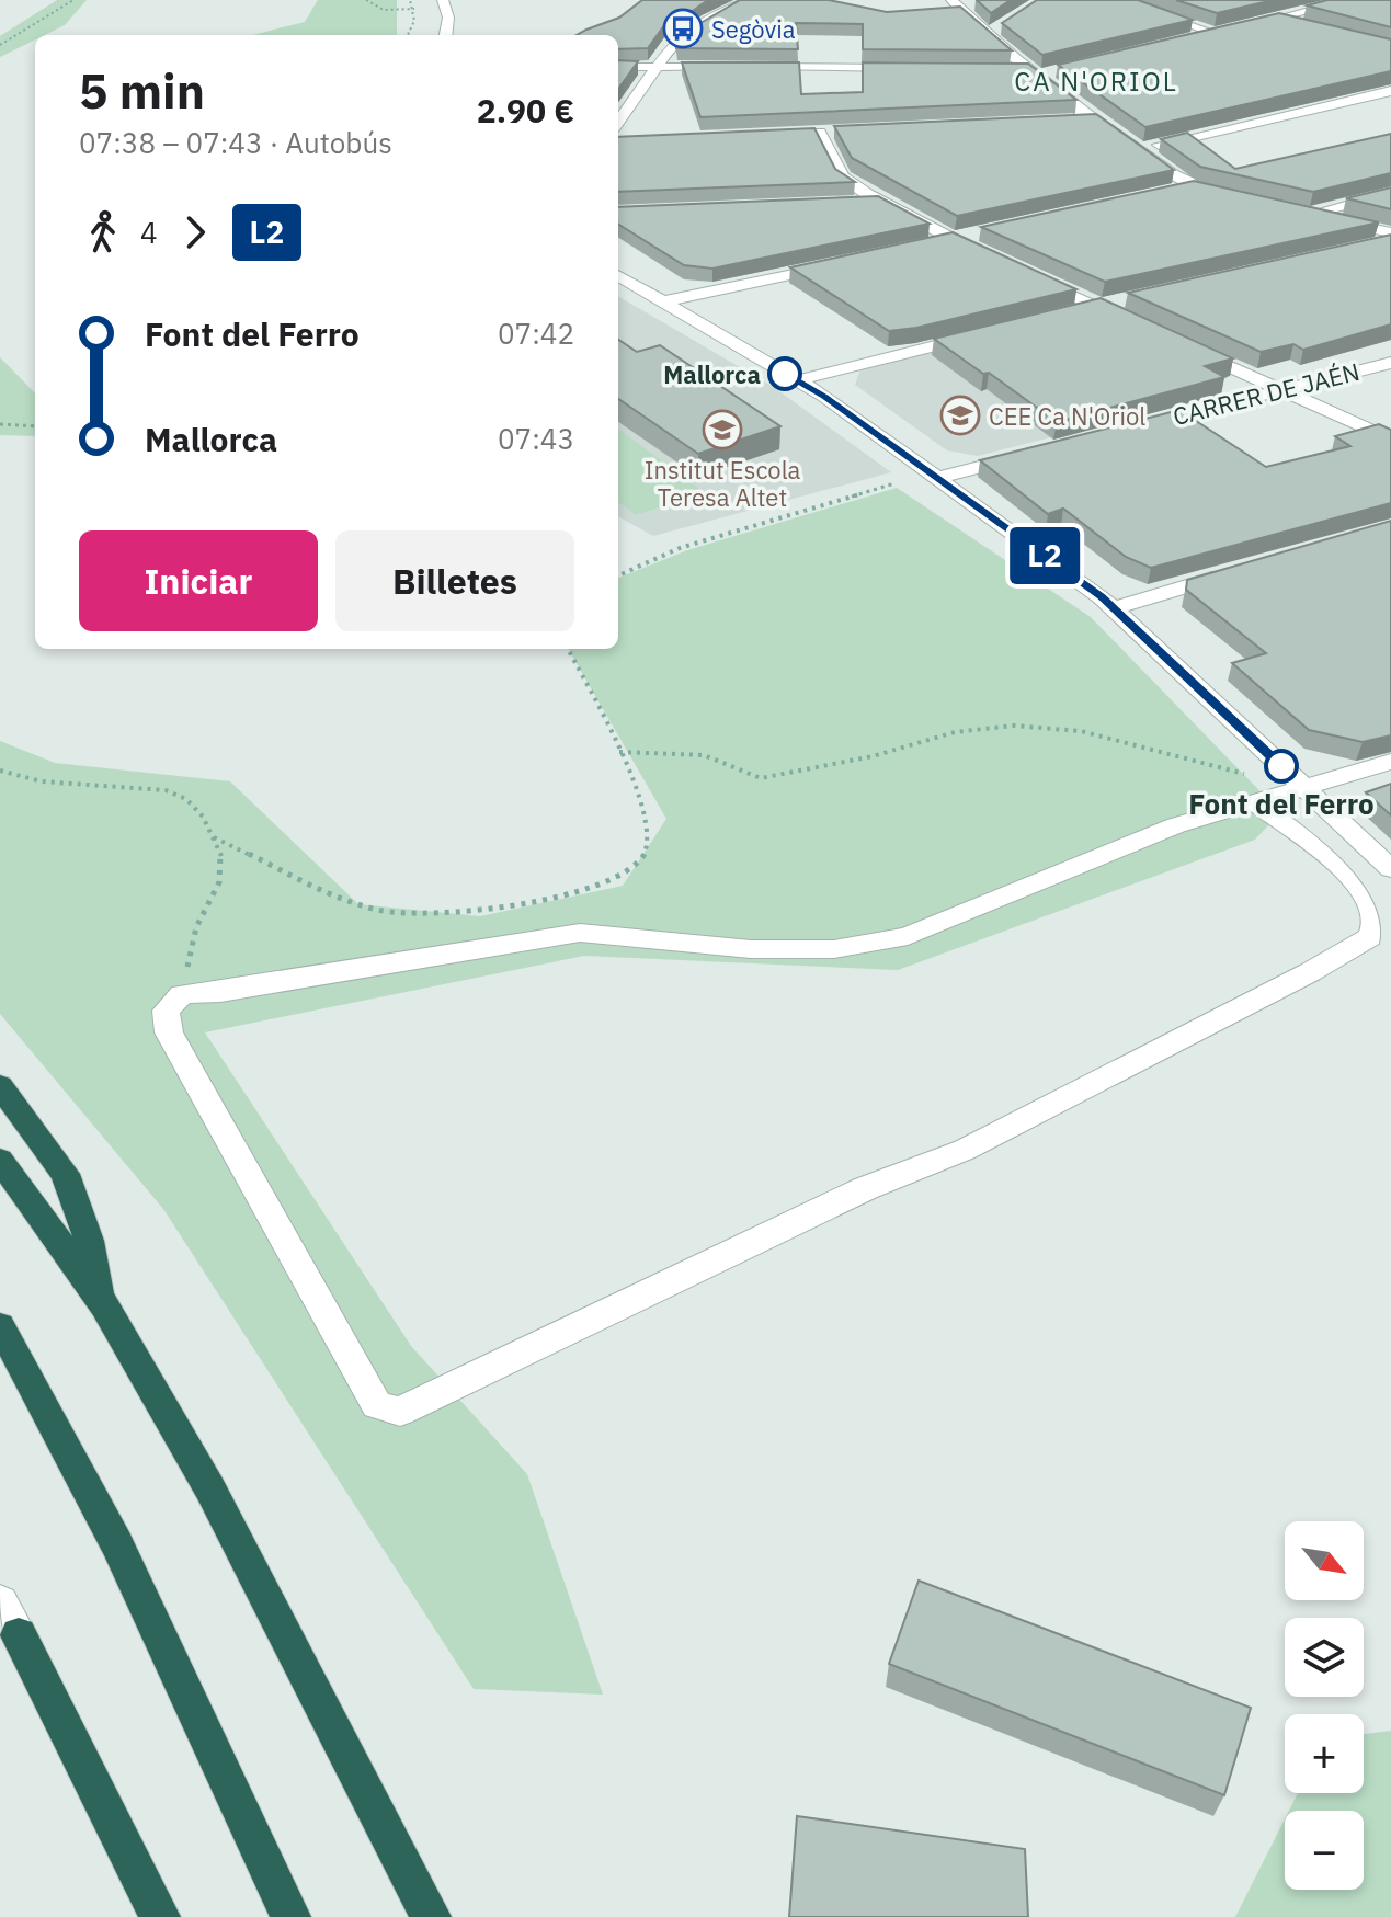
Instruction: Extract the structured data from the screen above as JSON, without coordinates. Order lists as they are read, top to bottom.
{
  "streets": {
    "street": ["CARRER DE JAÉN"]
  },
  "districts": ["CA N'ORIOL"],
  "places": {
    "bus stop": ["Segòvia"],
    "other": ["Mallorca", "Font del Ferro"],
    "school or university": ["CEE Ca N'Oriol", "Institut Escola Teresa Altet"]
  },
  "lines": ["bus line L2"],
  "north": "bottom right",
  "page": {
    "on_map": "L2",
    "heading": ["5 min", "07:38 – 07:43 · Autobús", "2.90 €"],
    "legs": ["4", "L2"],
    "list": [
      {
        "name": "Font del Ferro",
        "value": "07:42"
      },
      {
        "name": "Mallorca",
        "value": "07:43"
      }
    ],
    "buttons": ["Iniciar", "Billetes"],
    "map_buttons": ["+", "−"]
  }
}
